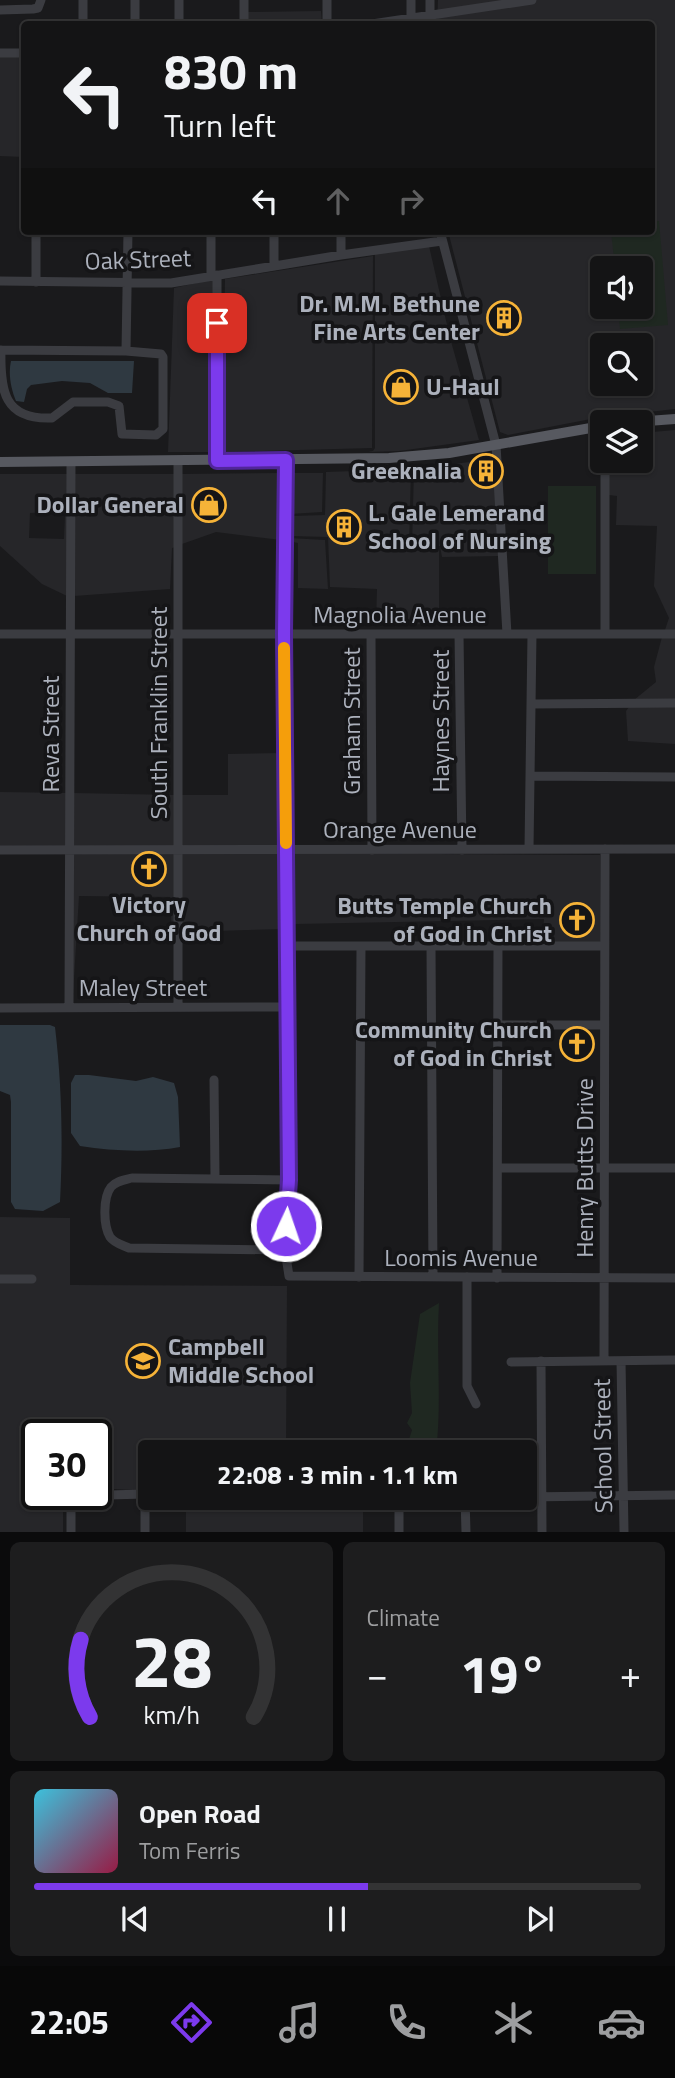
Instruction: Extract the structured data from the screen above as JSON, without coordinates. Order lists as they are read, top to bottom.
{
  "streets": {
    "street": [
      "Oak Street",
      "Magnolia Avenue",
      "South Franklin Street",
      "Graham Street",
      "Haynes Street",
      "Reva Street",
      "Orange Avenue",
      "Maley Street",
      "Henry Butts Drive",
      "Loomis Avenue",
      "School Street"
    ]
  },
  "crossings": [
    ["Magnolia Avenue", "South Franklin Street"],
    ["Magnolia Avenue", "Graham Street"],
    ["Magnolia Avenue", "Haynes Street"],
    ["Magnolia Avenue", "Reva Street"],
    ["South Franklin Street", "Orange Avenue"],
    ["South Franklin Street", "Maley Street"],
    ["Graham Street", "Orange Avenue"],
    ["Haynes Street", "Orange Avenue"],
    ["Reva Street", "Orange Avenue"],
    ["Reva Street", "Maley Street"],
    ["Orange Avenue", "Henry Butts Drive"],
    ["Henry Butts Drive", "Loomis Avenue"]
  ],
  "places": {
    "building": ["Dr. M.M. Bethune Fine Arts Center", "Greeknalia", "L. Gale Lemerand School of Nursing"],
    "shop": ["U-Haul", "Dollar General"],
    "church": ["Victory Church of God", "Butts Temple Church of God in Christ", "Community Church of God in Christ"],
    "school or university": ["Campbell Middle School"]
  },
  "page": {
    "turn": ["830 m", "Turn left"],
    "limit": "30",
    "trip": "22:08 · 3 min · 1.1 km",
    "tile": "Climate",
    "heat": ["−", "19°", "+"],
    "song": ["Open Road", "Tom Ferris"],
    "tabs": "22:05",
    "gauge": ["28", "km/h"]
  }
}
